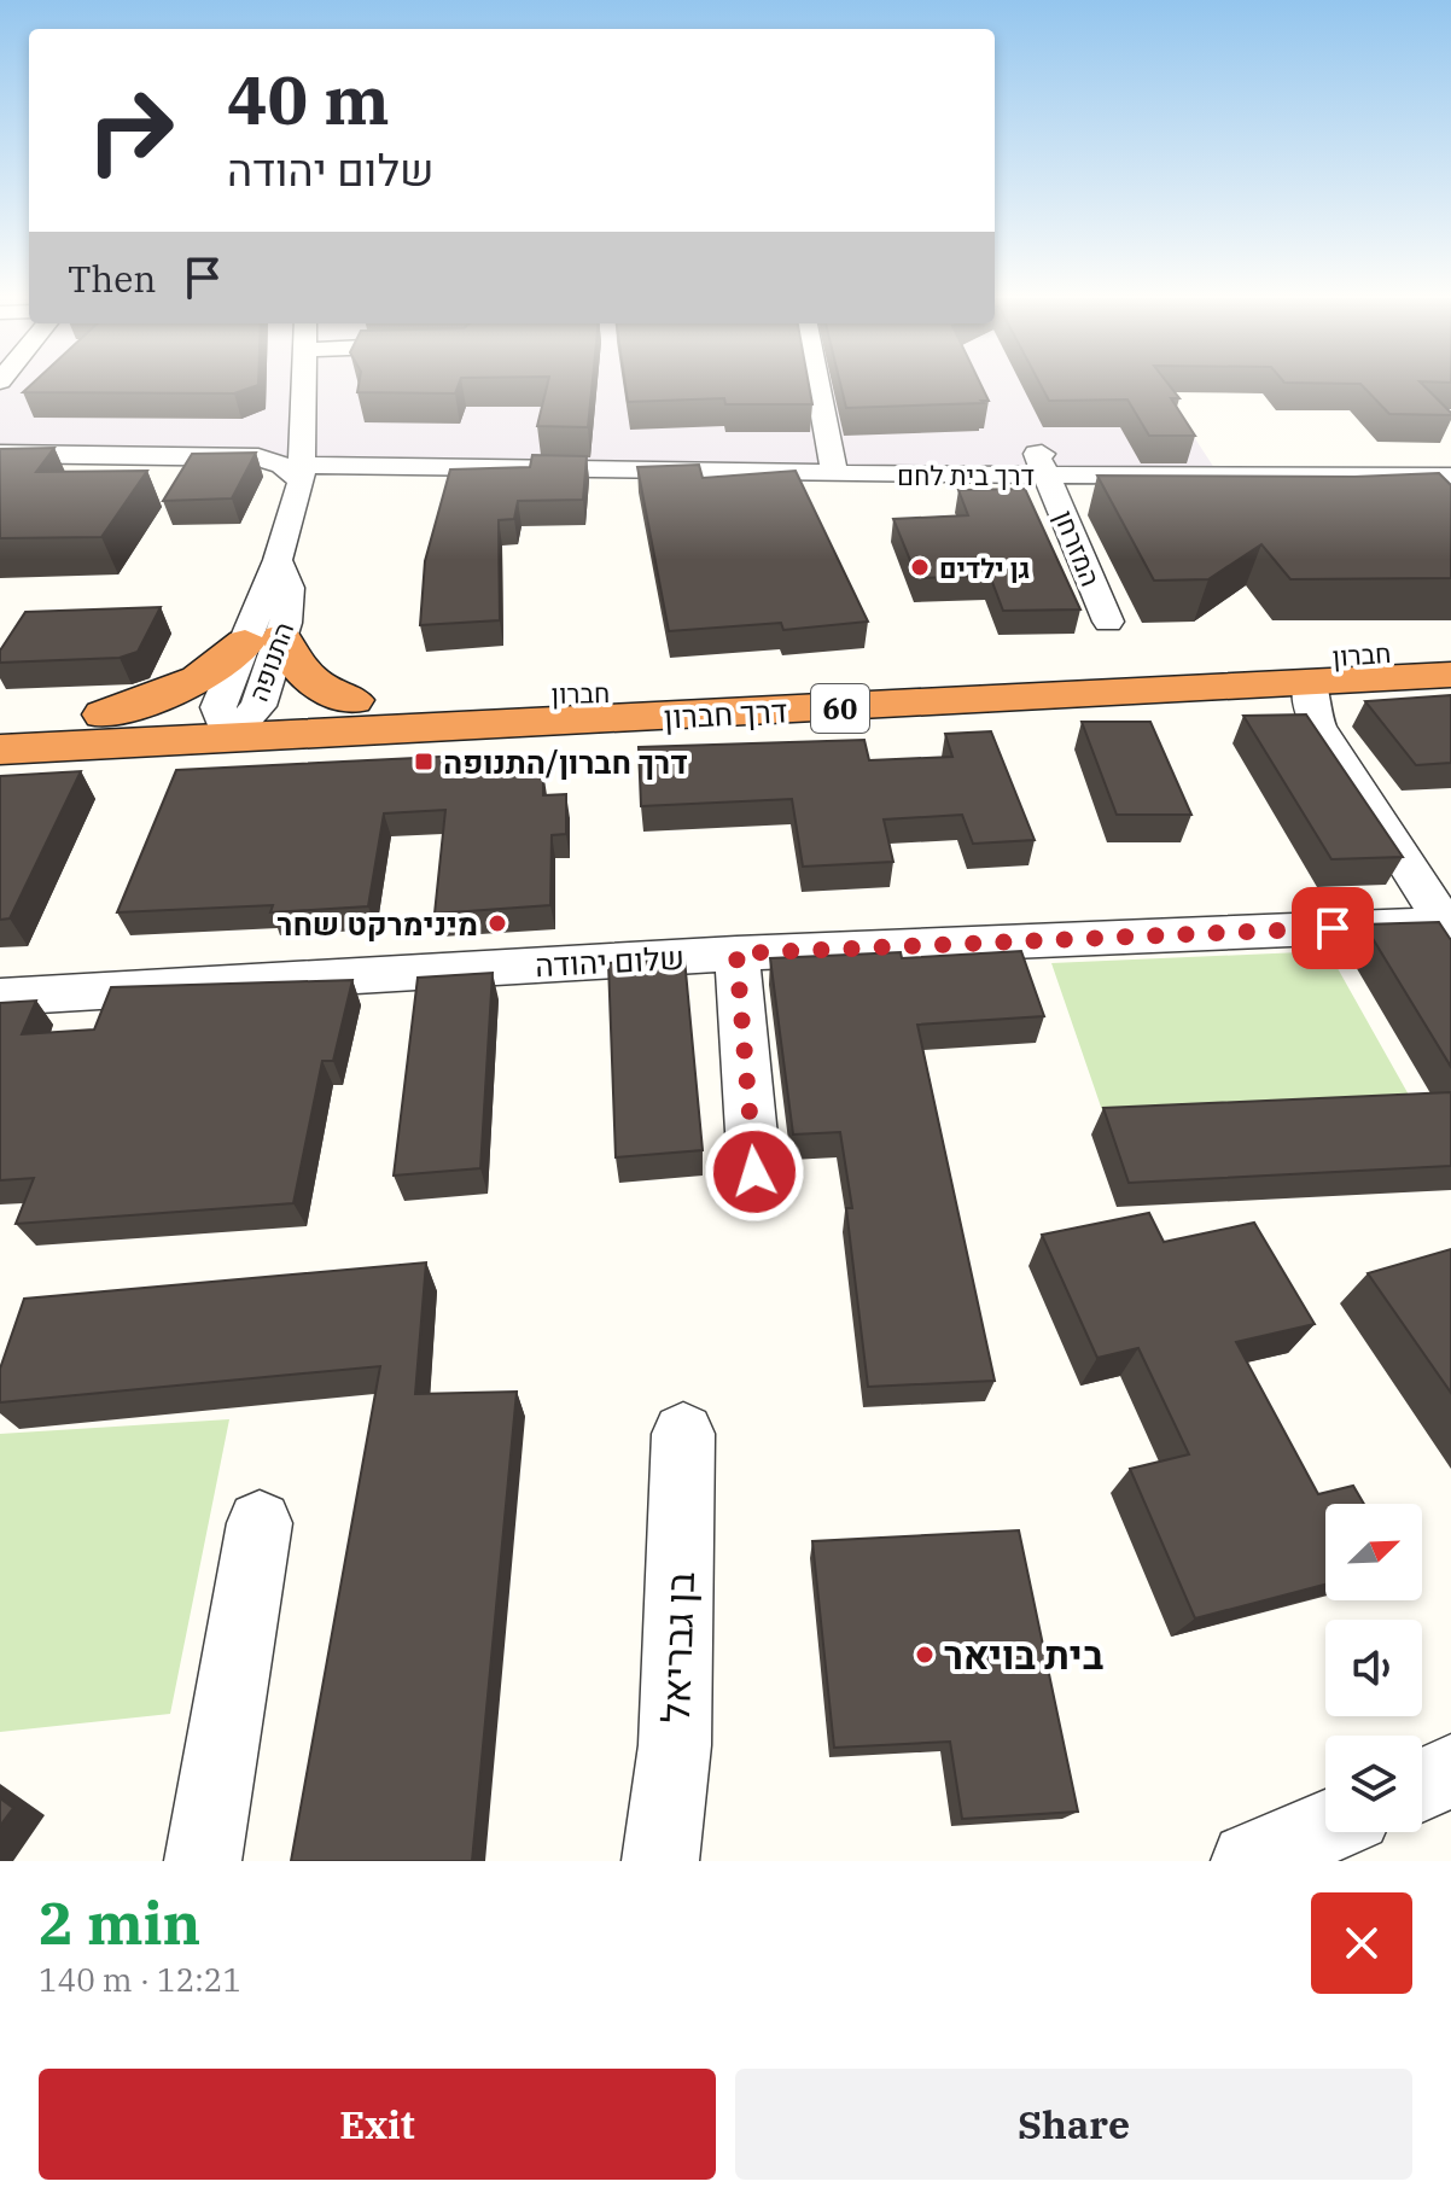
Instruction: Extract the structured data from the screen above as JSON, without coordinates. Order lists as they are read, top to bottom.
{
  "streets": {
    "highway": ["חברון", "60", "דרך חברון"],
    "street": [
      "דרך בית לחם",
      "המזרחן",
      "התנופה",
      "שלום יהודה",
      "בן גבריאל"
    ]
  },
  "crossings": [
    ["דרך בית לחם", "המזרחן"],
    ["דרך בית לחם", "התנופה"],
    ["חברון", "התנופה"],
    ["חברון", "דרך חברון"],
    ["התנופה", "דרך חברון"]
  ],
  "places": {
    "other": ["גן ילדים", "מינימרקט שחר", "בית בויאר"],
    "transit": ["דרך חברון/התנופה"]
  },
  "north": "top right",
  "page": {
    "turn": ["40 m", "שלום יהודה"],
    "then": "Then",
    "heading": ["2 min", "140 m · 12:21"],
    "buttons": ["Exit", "Share"]
  }
}
